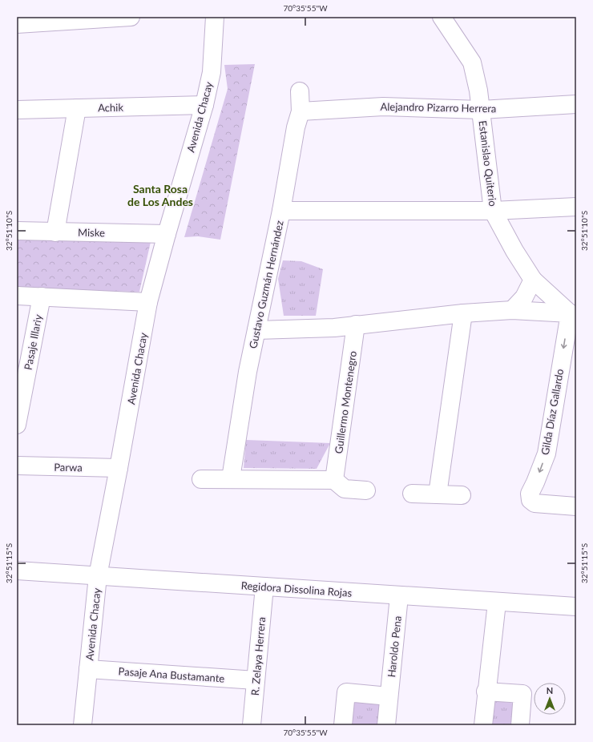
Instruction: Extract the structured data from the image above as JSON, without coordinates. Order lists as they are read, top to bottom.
{
  "streets": {
    "street": [
      "Achik",
      "Alejandro Pizarro Herrera",
      "Avenida Chacay",
      "Estanislao Quiterio",
      "Miske",
      "Gustavo Guzmán Hernández",
      "Pasaje Illariy",
      "Guillermo Montenegro",
      "Gilda Díaz Gallardo",
      "Parwa",
      "Regidora Dissolina Rojas",
      "Haroldo Pena",
      "R. Zelaya Herrera",
      "Pasaje Ana Bustamante"
    ]
  },
  "crossings": [
    ["Achik", "Avenida Chacay"],
    ["Alejandro Pizarro Herrera", "Estanislao Quiterio"],
    ["Alejandro Pizarro Herrera", "Gustavo Guzmán Hernández"],
    ["Avenida Chacay", "Miske"],
    ["Avenida Chacay", "Parwa"],
    ["Avenida Chacay", "Regidora Dissolina Rojas"],
    ["Avenida Chacay", "Pasaje Ana Bustamante"],
    ["Estanislao Quiterio", "Gilda Díaz Gallardo"],
    ["Regidora Dissolina Rojas", "Haroldo Pena"],
    ["Regidora Dissolina Rojas", "R. Zelaya Herrera"],
    ["R. Zelaya Herrera", "Pasaje Ana Bustamante"]
  ],
  "districts": ["Santa Rosa de Los Andes"],
  "north": "top",
  "coordinates": ["70°35'55\"W", "32°51'10\"S", "32°51'15\"S"]
}
